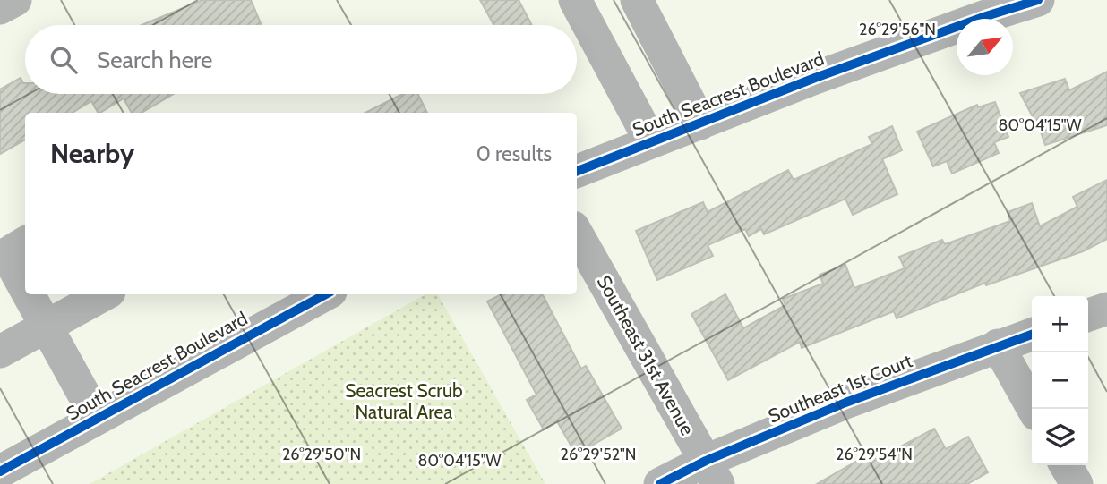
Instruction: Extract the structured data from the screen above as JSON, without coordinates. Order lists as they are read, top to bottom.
{
  "streets": {
    "street": ["South Seacrest Boulevard", "Southeast 31st Avenue", "Southeast 1st Court"]
  },
  "crossings": [
    ["Southeast 31st Avenue", "Southeast 1st Court"]
  ],
  "parks": ["Seacrest Scrub Natural Area"],
  "north": "top right",
  "page": {
    "search": "Search here",
    "heading": ["Nearby", "0 results"],
    "map_buttons": ["+", "−"]
  },
  "coordinates": [
    "26°29'56\"N",
    "80°04'15\"W",
    "26°29'50\"N",
    "26°29'52\"N",
    "26°29'54\"N"
  ]
}
